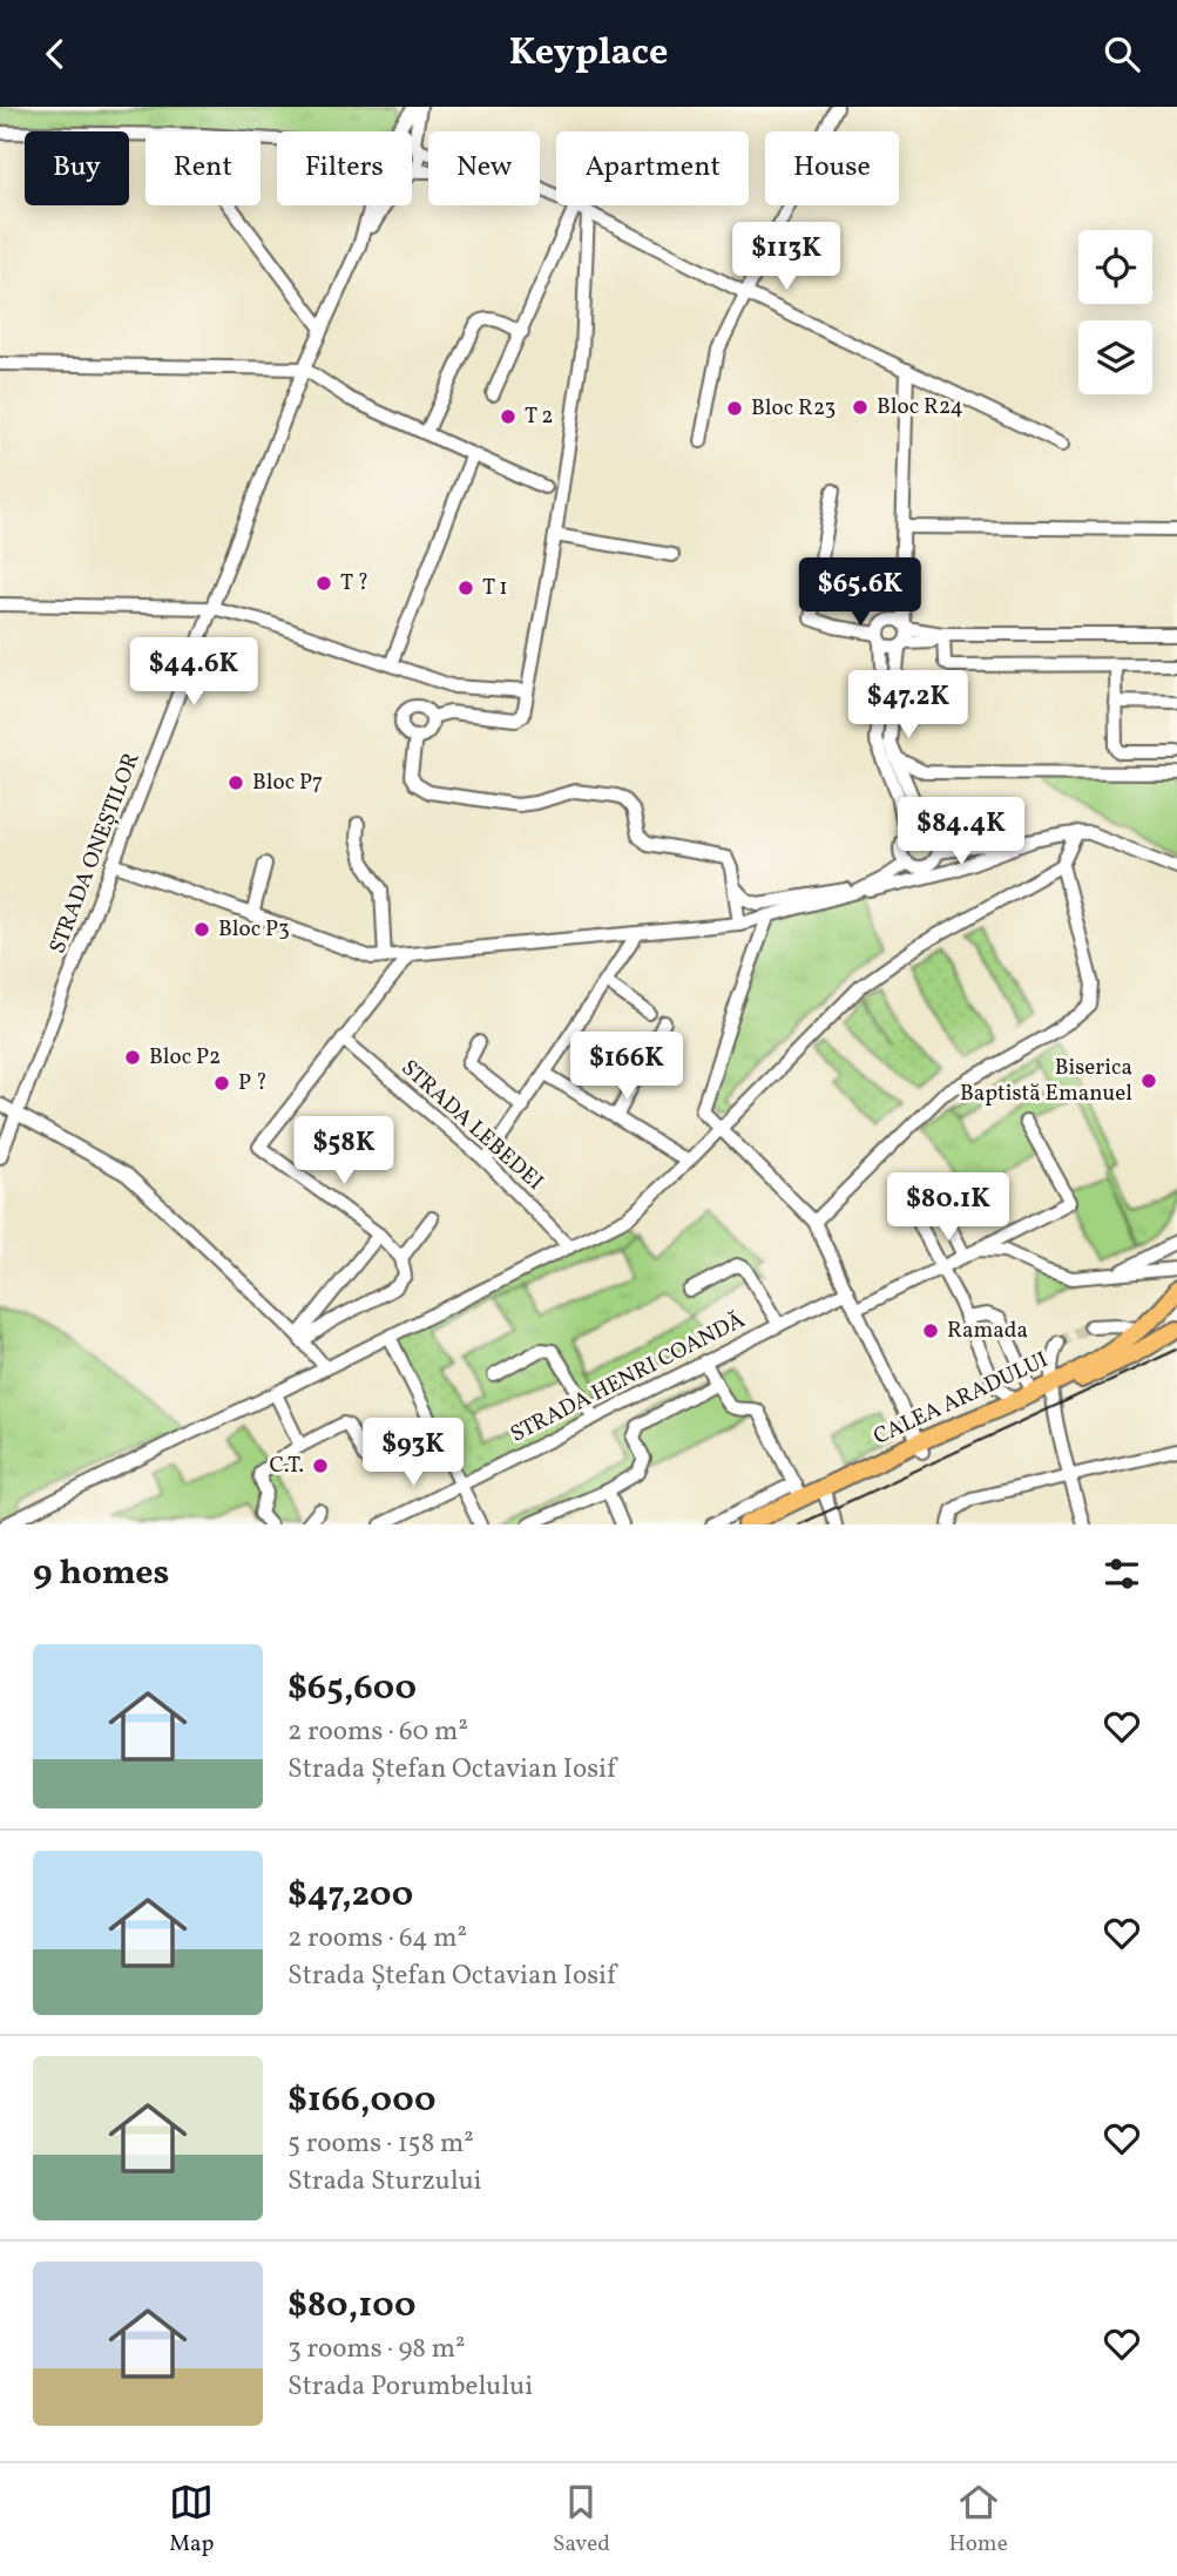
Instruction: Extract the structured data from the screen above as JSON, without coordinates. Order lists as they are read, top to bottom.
{
  "streets": {
    "main road": ["CALEA ARADULUI"],
    "street": ["STRADA ONEȘTILOR", "STRADA LEBEDEI", "STRADA HENRI COANDĂ"]
  },
  "places": [
    "Bloc R24",
    "Bloc R23",
    "T 2",
    "T ?",
    "T 1",
    "Bloc P7",
    "Bloc P3",
    "Bloc P2",
    "Biserica Baptistă Emanuel",
    "P ?",
    "Ramada",
    "C.T."
  ],
  "page": {
    "header": "Keyplace",
    "chip": [
      "Buy",
      "Rent",
      "Filters",
      "New",
      "Apartment",
      "House"
    ],
    "price": [
      "$113K",
      "$65.6K",
      "$44.6K",
      "$47.2K",
      "$84.4K",
      "$166K",
      "$58K",
      "$80.1K",
      "$93K"
    ],
    "heading": "9 homes",
    "list": [
      {
        "name": "$65,600",
        "note": "2 rooms · 60 m² · Strada Ștefan Octavian Iosif"
      },
      {
        "name": "$47,200",
        "note": "2 rooms · 64 m² · Strada Ștefan Octavian Iosif"
      },
      {
        "name": "$166,000",
        "note": "5 rooms · 158 m² · Strada Sturzului"
      },
      {
        "name": "$80,100",
        "note": "3 rooms · 98 m² · Strada Porumbelului"
      }
    ],
    "tabs": ["Map", "Saved", "Home"]
  }
}
